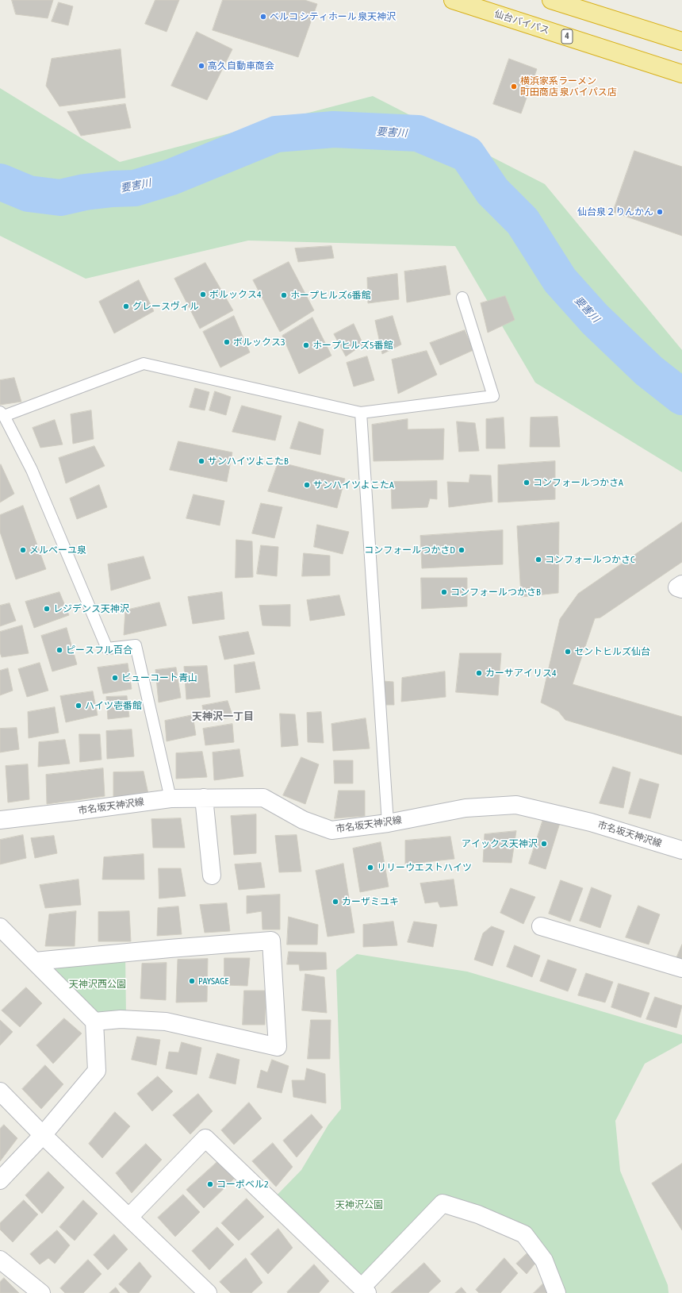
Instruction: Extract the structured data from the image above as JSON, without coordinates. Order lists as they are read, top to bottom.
{
  "streets": {
    "highway": ["仙台バイパス", "4"],
    "street": ["市名坂天神沢線"]
  },
  "districts": ["天神沢一丁目"],
  "water": ["要害川"],
  "parks": ["天神沢西公園", "天神沢公園"],
  "places": [
    "ベルコ シティホール 泉天神沢",
    "高久自動車商会",
    "横浜家系ラーメン 町田商店 泉バイパス店",
    "仙台泉２りんかん",
    "ボルックス4",
    "ホープヒルズ6番館",
    "グレースヴィル",
    "ボルックス3",
    "ホープヒルズ5番館",
    "サンハイツよこたB",
    "コンフォールつかさA",
    "サンハイツよこたA",
    "メルベーユ泉",
    "コンフォールつかさD",
    "コンフォールつかさC",
    "コンフォールつかさB",
    "レジデンス天神沢",
    "ピースフル百合",
    "セントヒルズ仙台",
    "カーサアイリス4",
    "ビューコート青山",
    "ハイツ壱番館",
    "アイックス天神沢",
    "リリーウエストハイツ",
    "カーザミユキ",
    "PAYSAGE",
    "コーポベル2"
  ]
}
